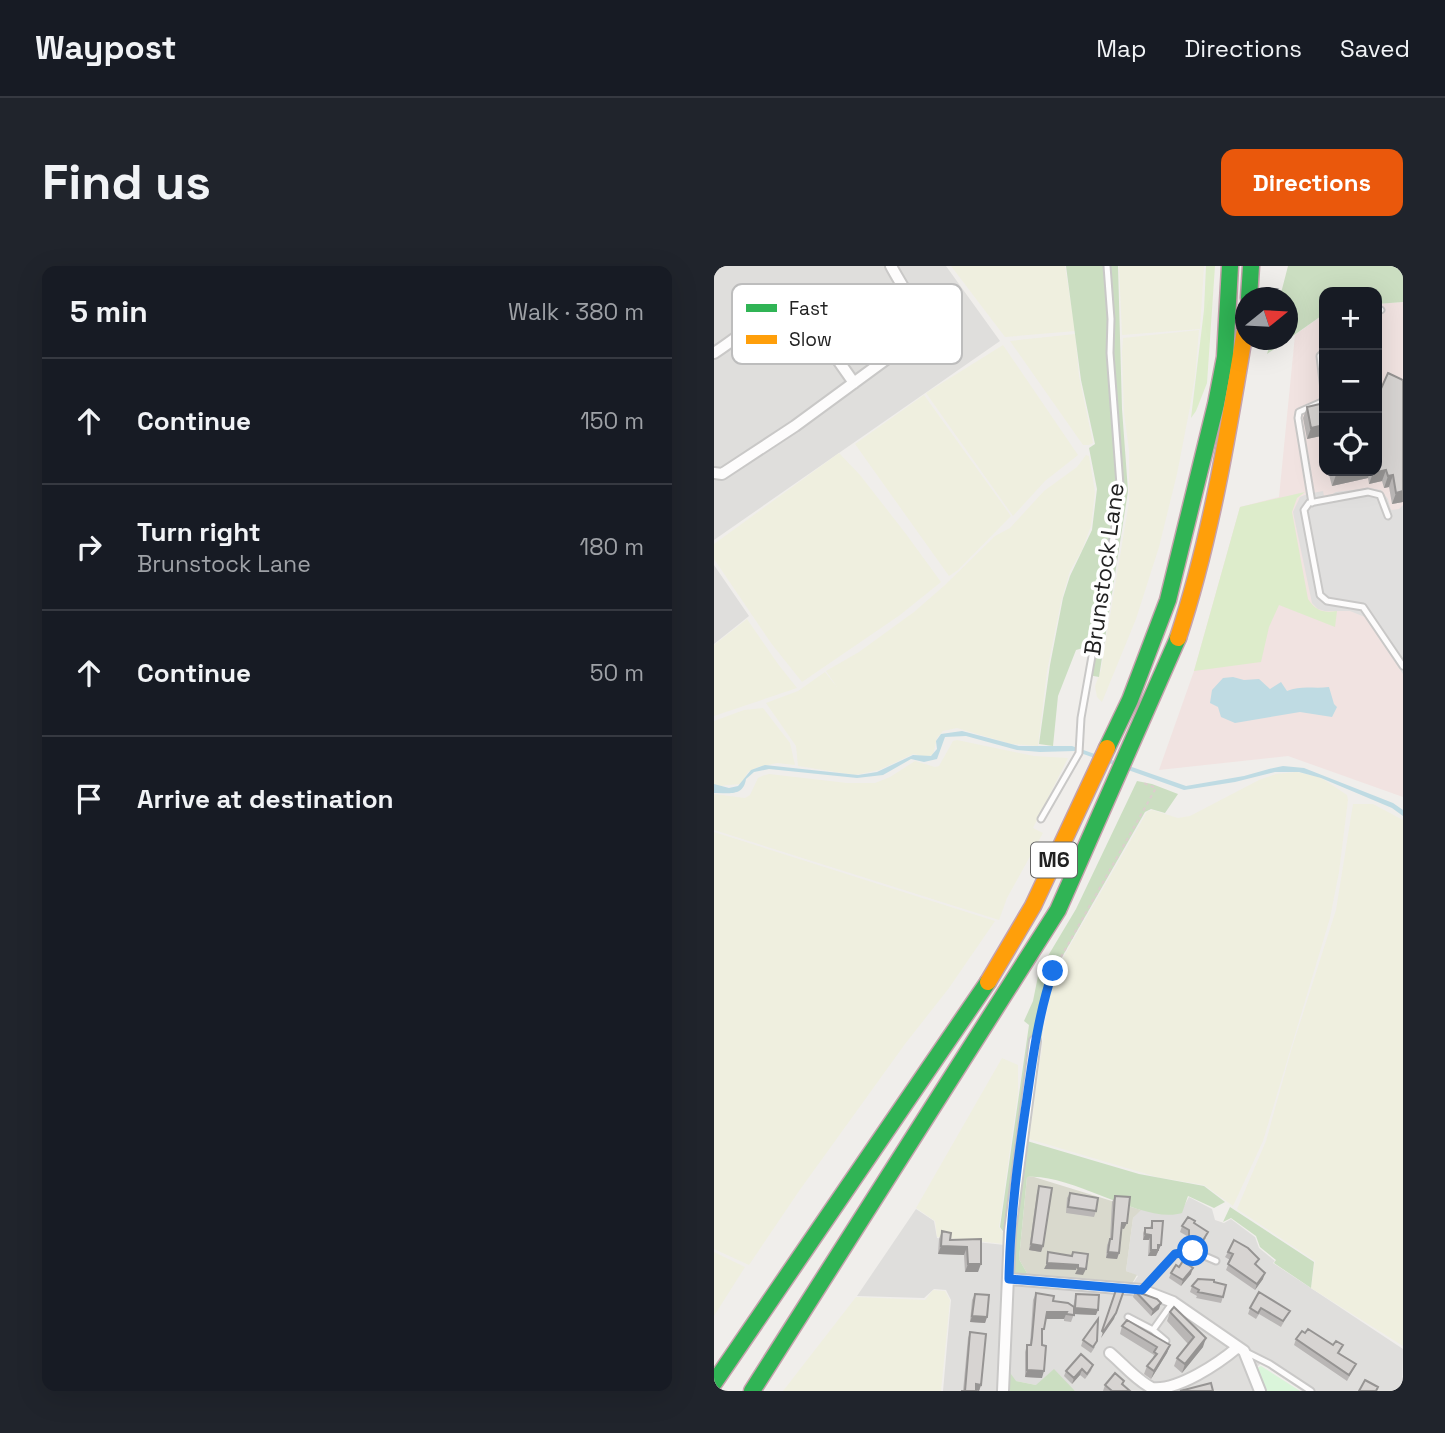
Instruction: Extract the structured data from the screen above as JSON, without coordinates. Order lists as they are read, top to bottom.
{
  "streets": {
    "highway": ["M6"],
    "lane": ["Brunstock Lane"]
  },
  "legend": ["Fast", "Slow"],
  "north": "right",
  "page": {
    "header": "Waypost",
    "nav": ["Map", "Directions", "Saved"],
    "buttons": "Directions",
    "title": "Find us",
    "heading": ["5 min", "Walk · 380 m"],
    "map_buttons": ["+", "−"],
    "list": [
      ["Continue", "150 m"],
      ["Turn right", "Brunstock Lane", "180 m"],
      ["Continue", "50 m"],
      "Arrive at destination"
    ]
  }
}
